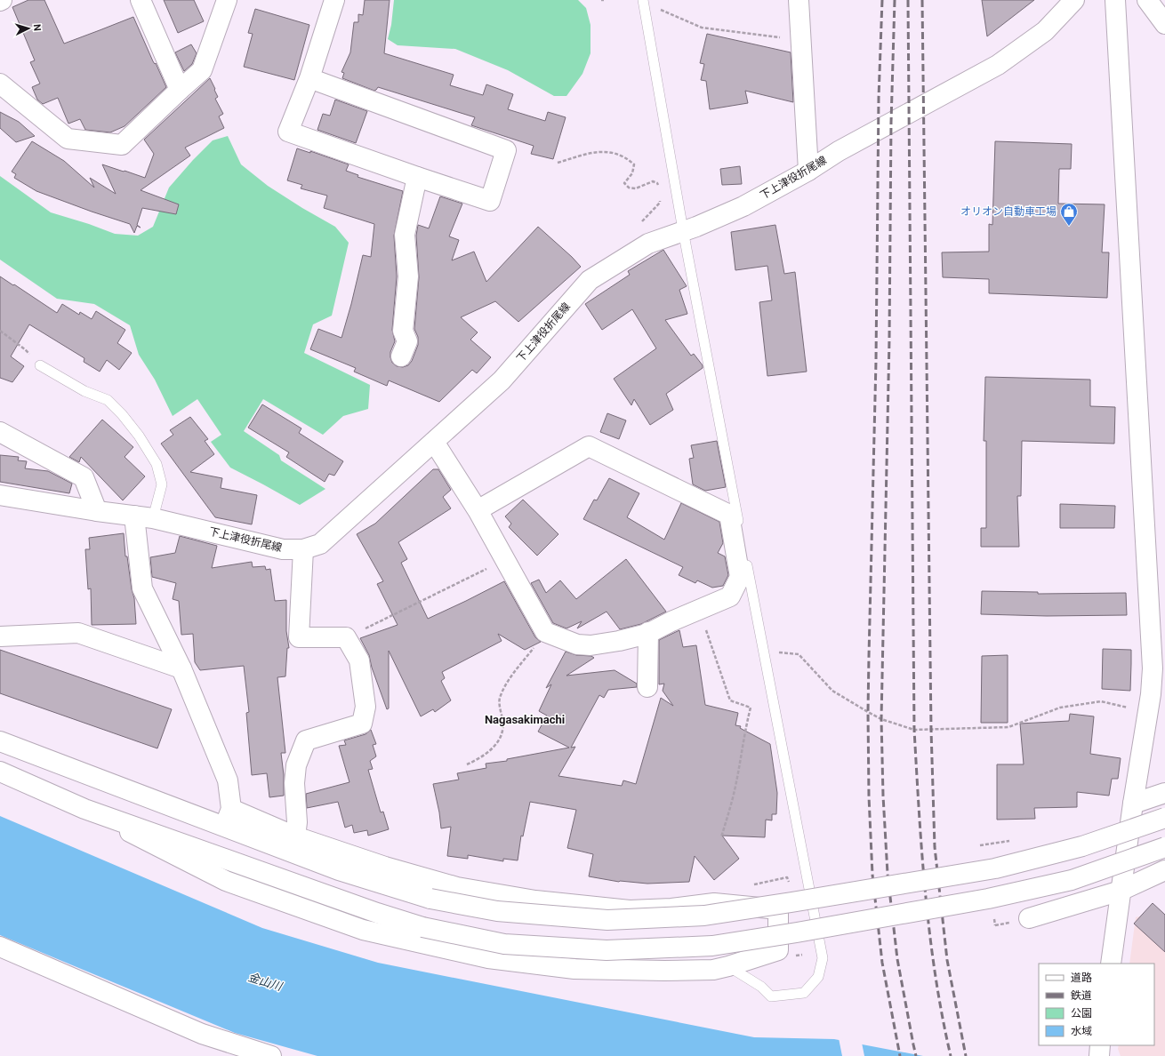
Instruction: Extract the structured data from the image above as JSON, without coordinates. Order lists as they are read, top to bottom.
{
  "streets": {
    "street": ["下上津役折尾線"]
  },
  "districts": ["Nagasakimachi"],
  "water": ["金山川"],
  "places": {
    "shop": ["オリオン自動車工場"]
  },
  "legend": [
    "道路",
    "鉄道",
    "公園",
    "水域"
  ],
  "north": "right"
}
